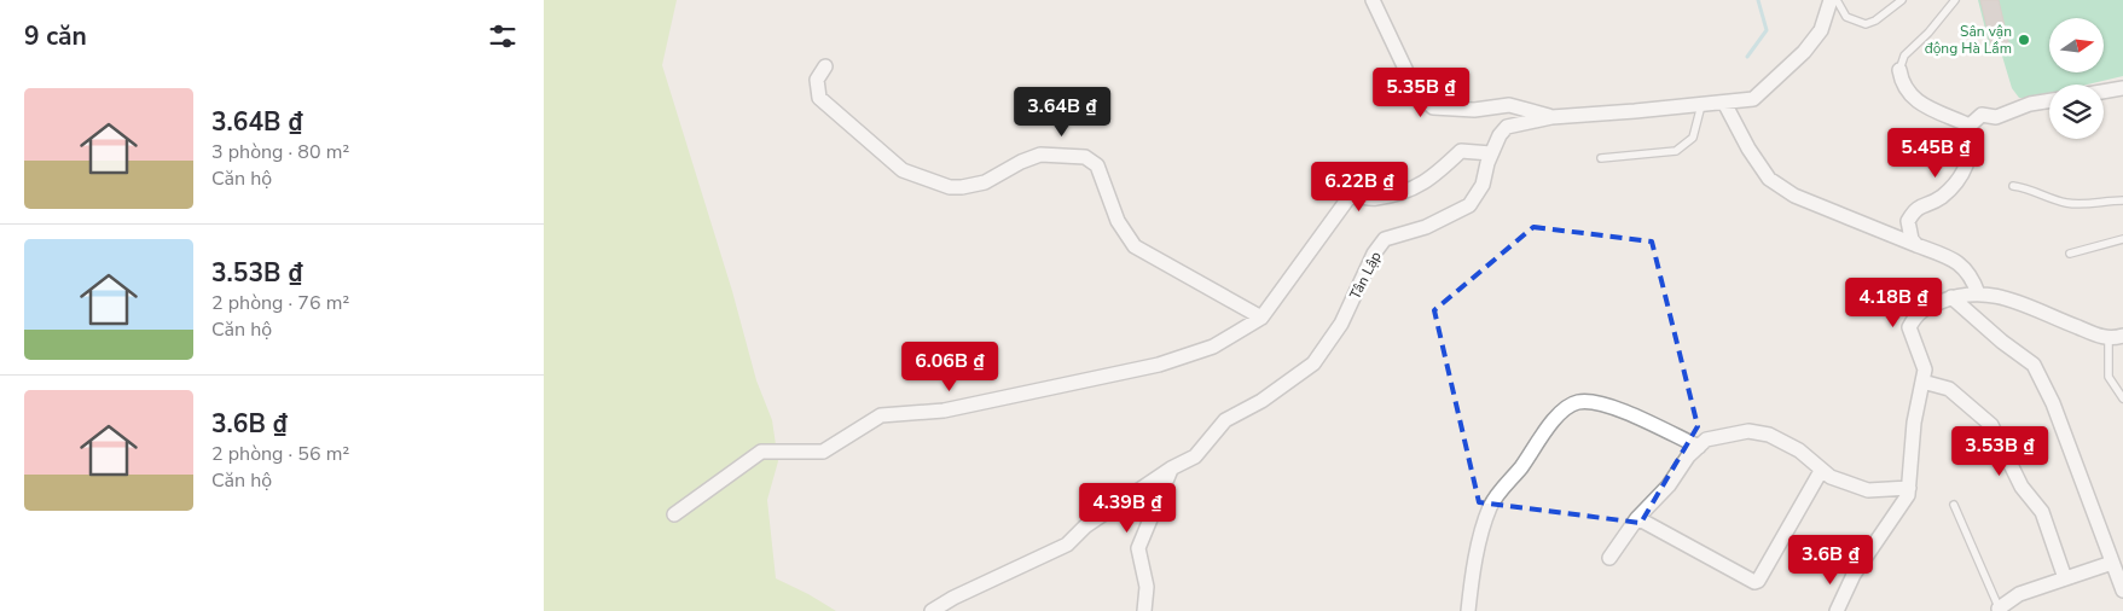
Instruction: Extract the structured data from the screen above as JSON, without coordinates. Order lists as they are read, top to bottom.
{
  "streets": {
    "street": ["Tân Lập"]
  },
  "places": ["Sân vận động Hà Lầm"],
  "north": "right",
  "page": {
    "heading": "9 căn",
    "price": [
      "5.35B ₫",
      "3.64B ₫",
      "5.45B ₫",
      "6.22B ₫",
      "4.18B ₫",
      "6.06B ₫",
      "3.53B ₫",
      "4.39B ₫",
      "3.6B ₫"
    ],
    "list": [
      {
        "name": "3.64B ₫",
        "note": "3 phòng · 80 m² · Căn hộ"
      },
      {
        "name": "3.53B ₫",
        "note": "2 phòng · 76 m² · Căn hộ"
      },
      {
        "name": "3.6B ₫",
        "note": "2 phòng · 56 m² · Căn hộ"
      }
    ]
  }
}
